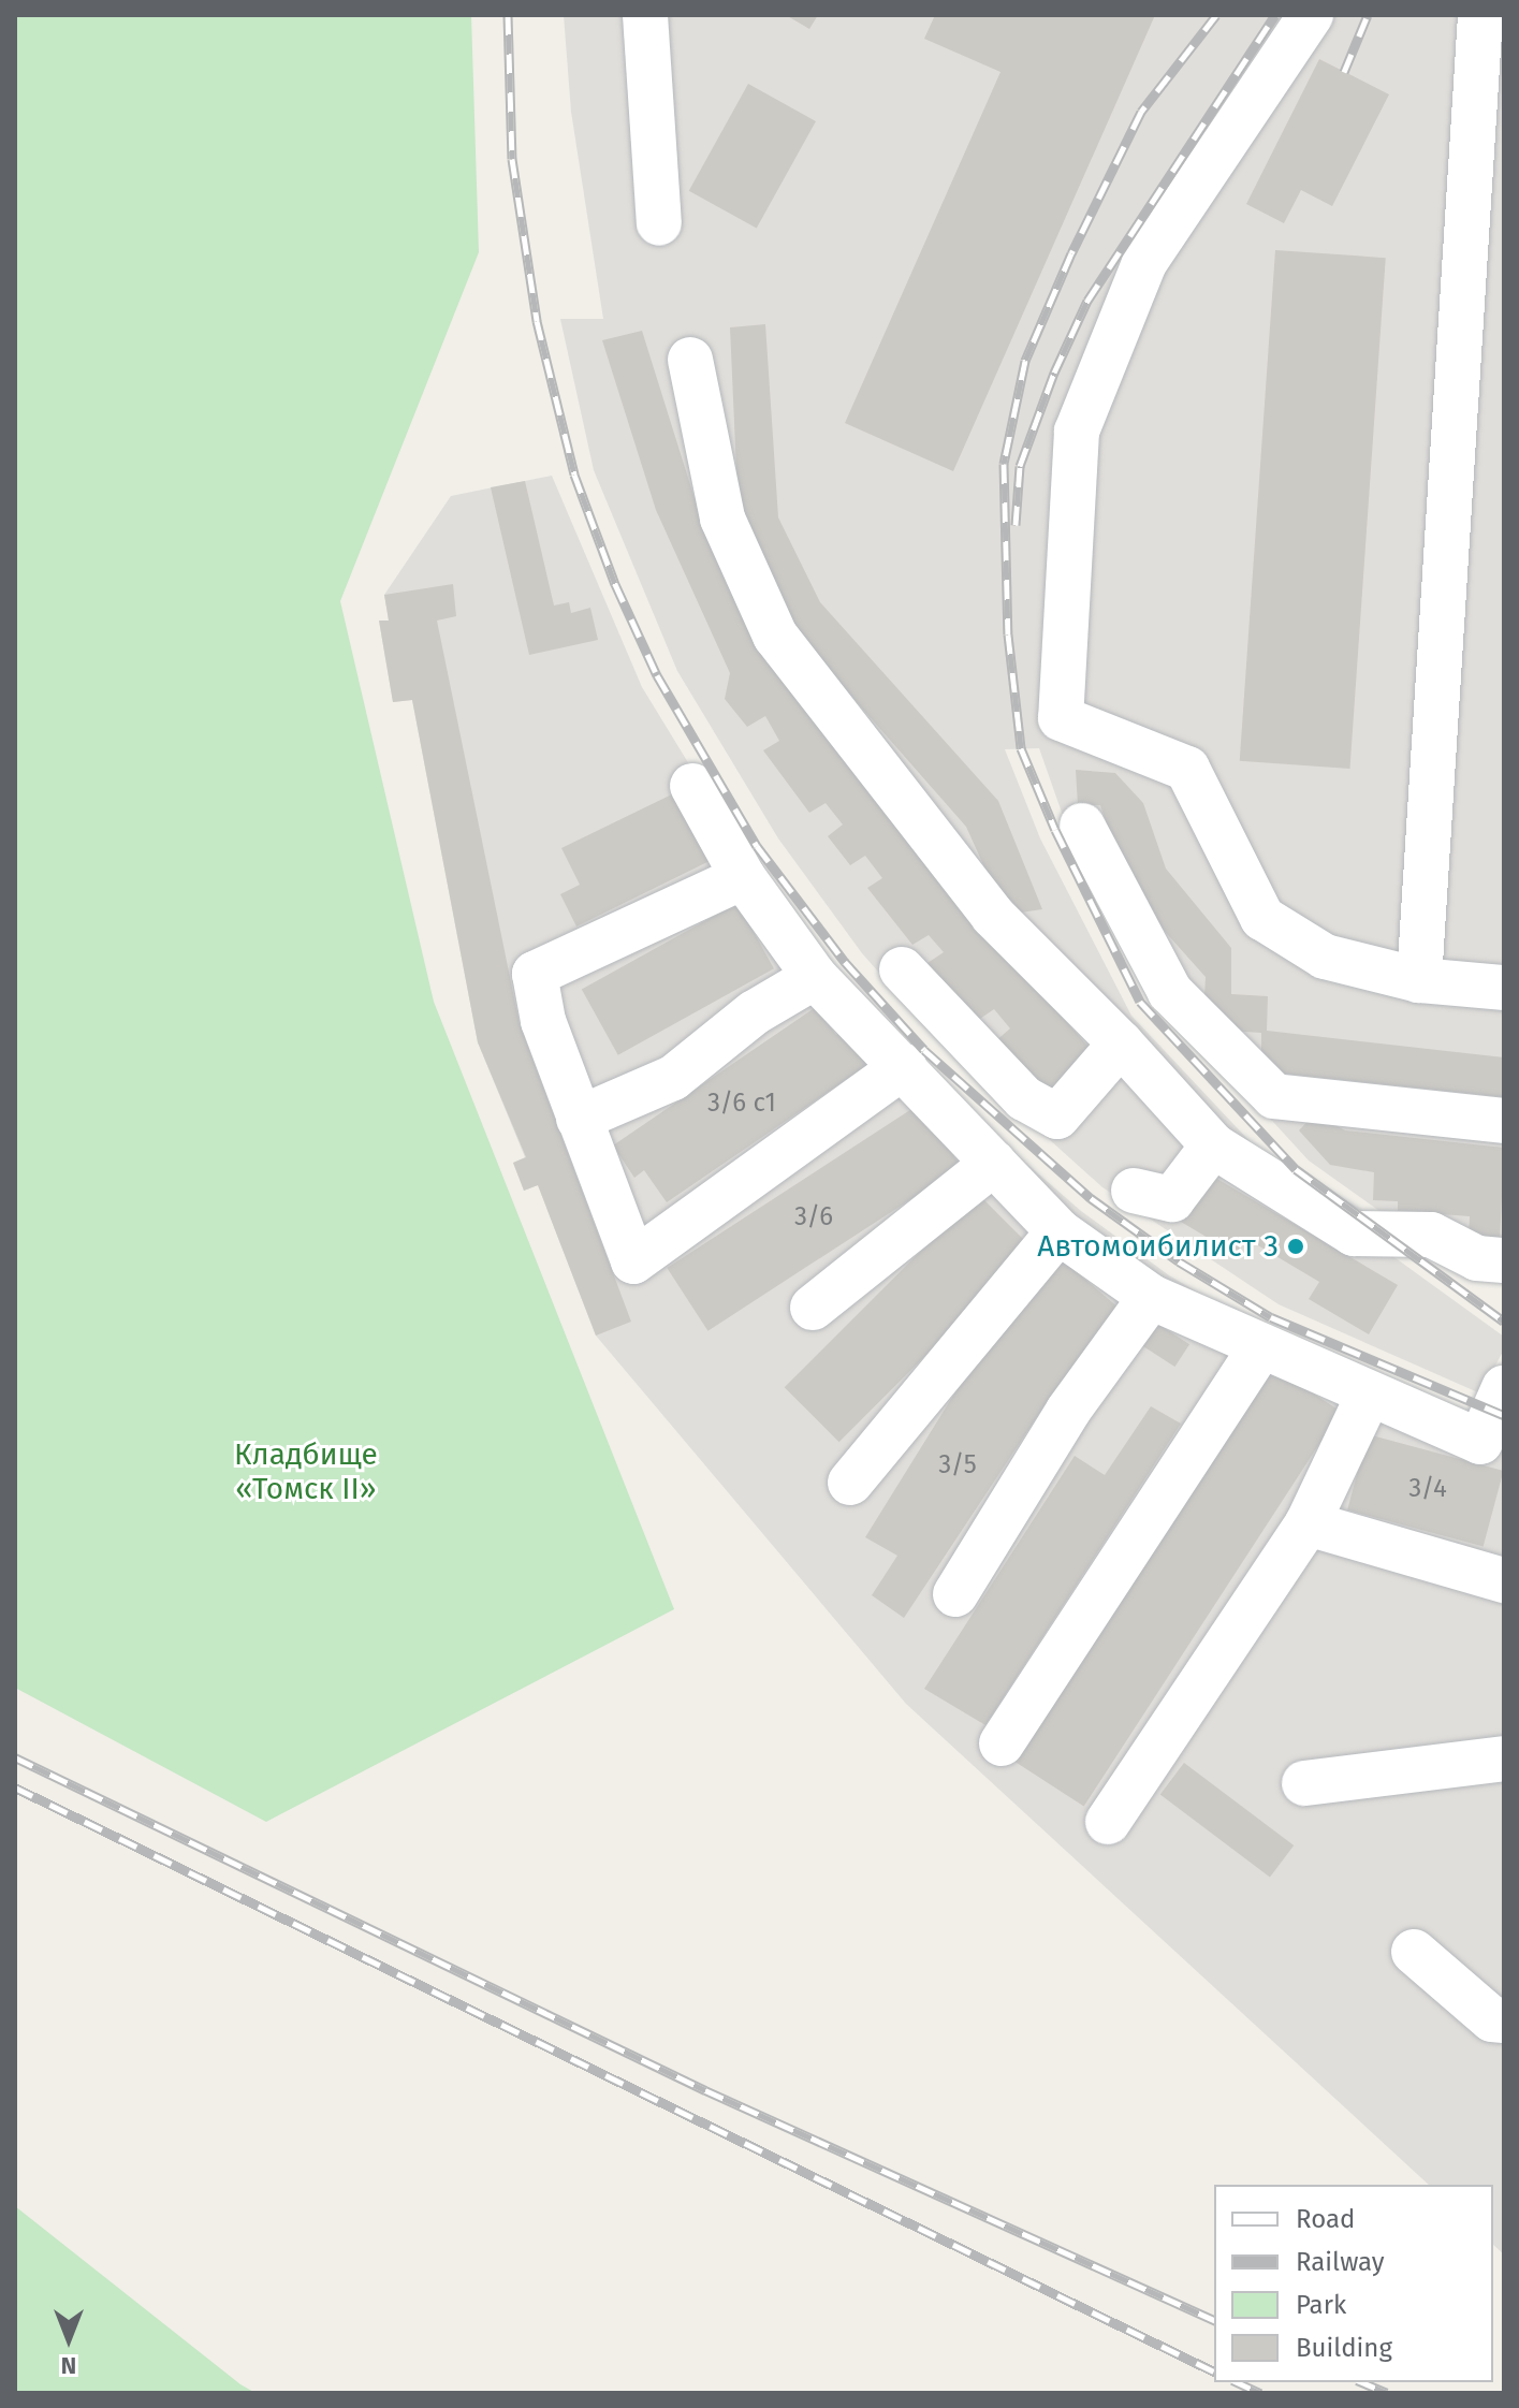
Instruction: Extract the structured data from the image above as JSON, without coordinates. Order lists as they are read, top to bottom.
{
  "parks": ["Кладбище «Томск II»"],
  "places": ["Автомоибилист 3"],
  "house_numbers": [
    "3/6 с1",
    "3/6",
    "3/5",
    "3/4"
  ],
  "legend": [
    "Road",
    "Railway",
    "Park",
    "Building"
  ],
  "north": "bottom"
}
